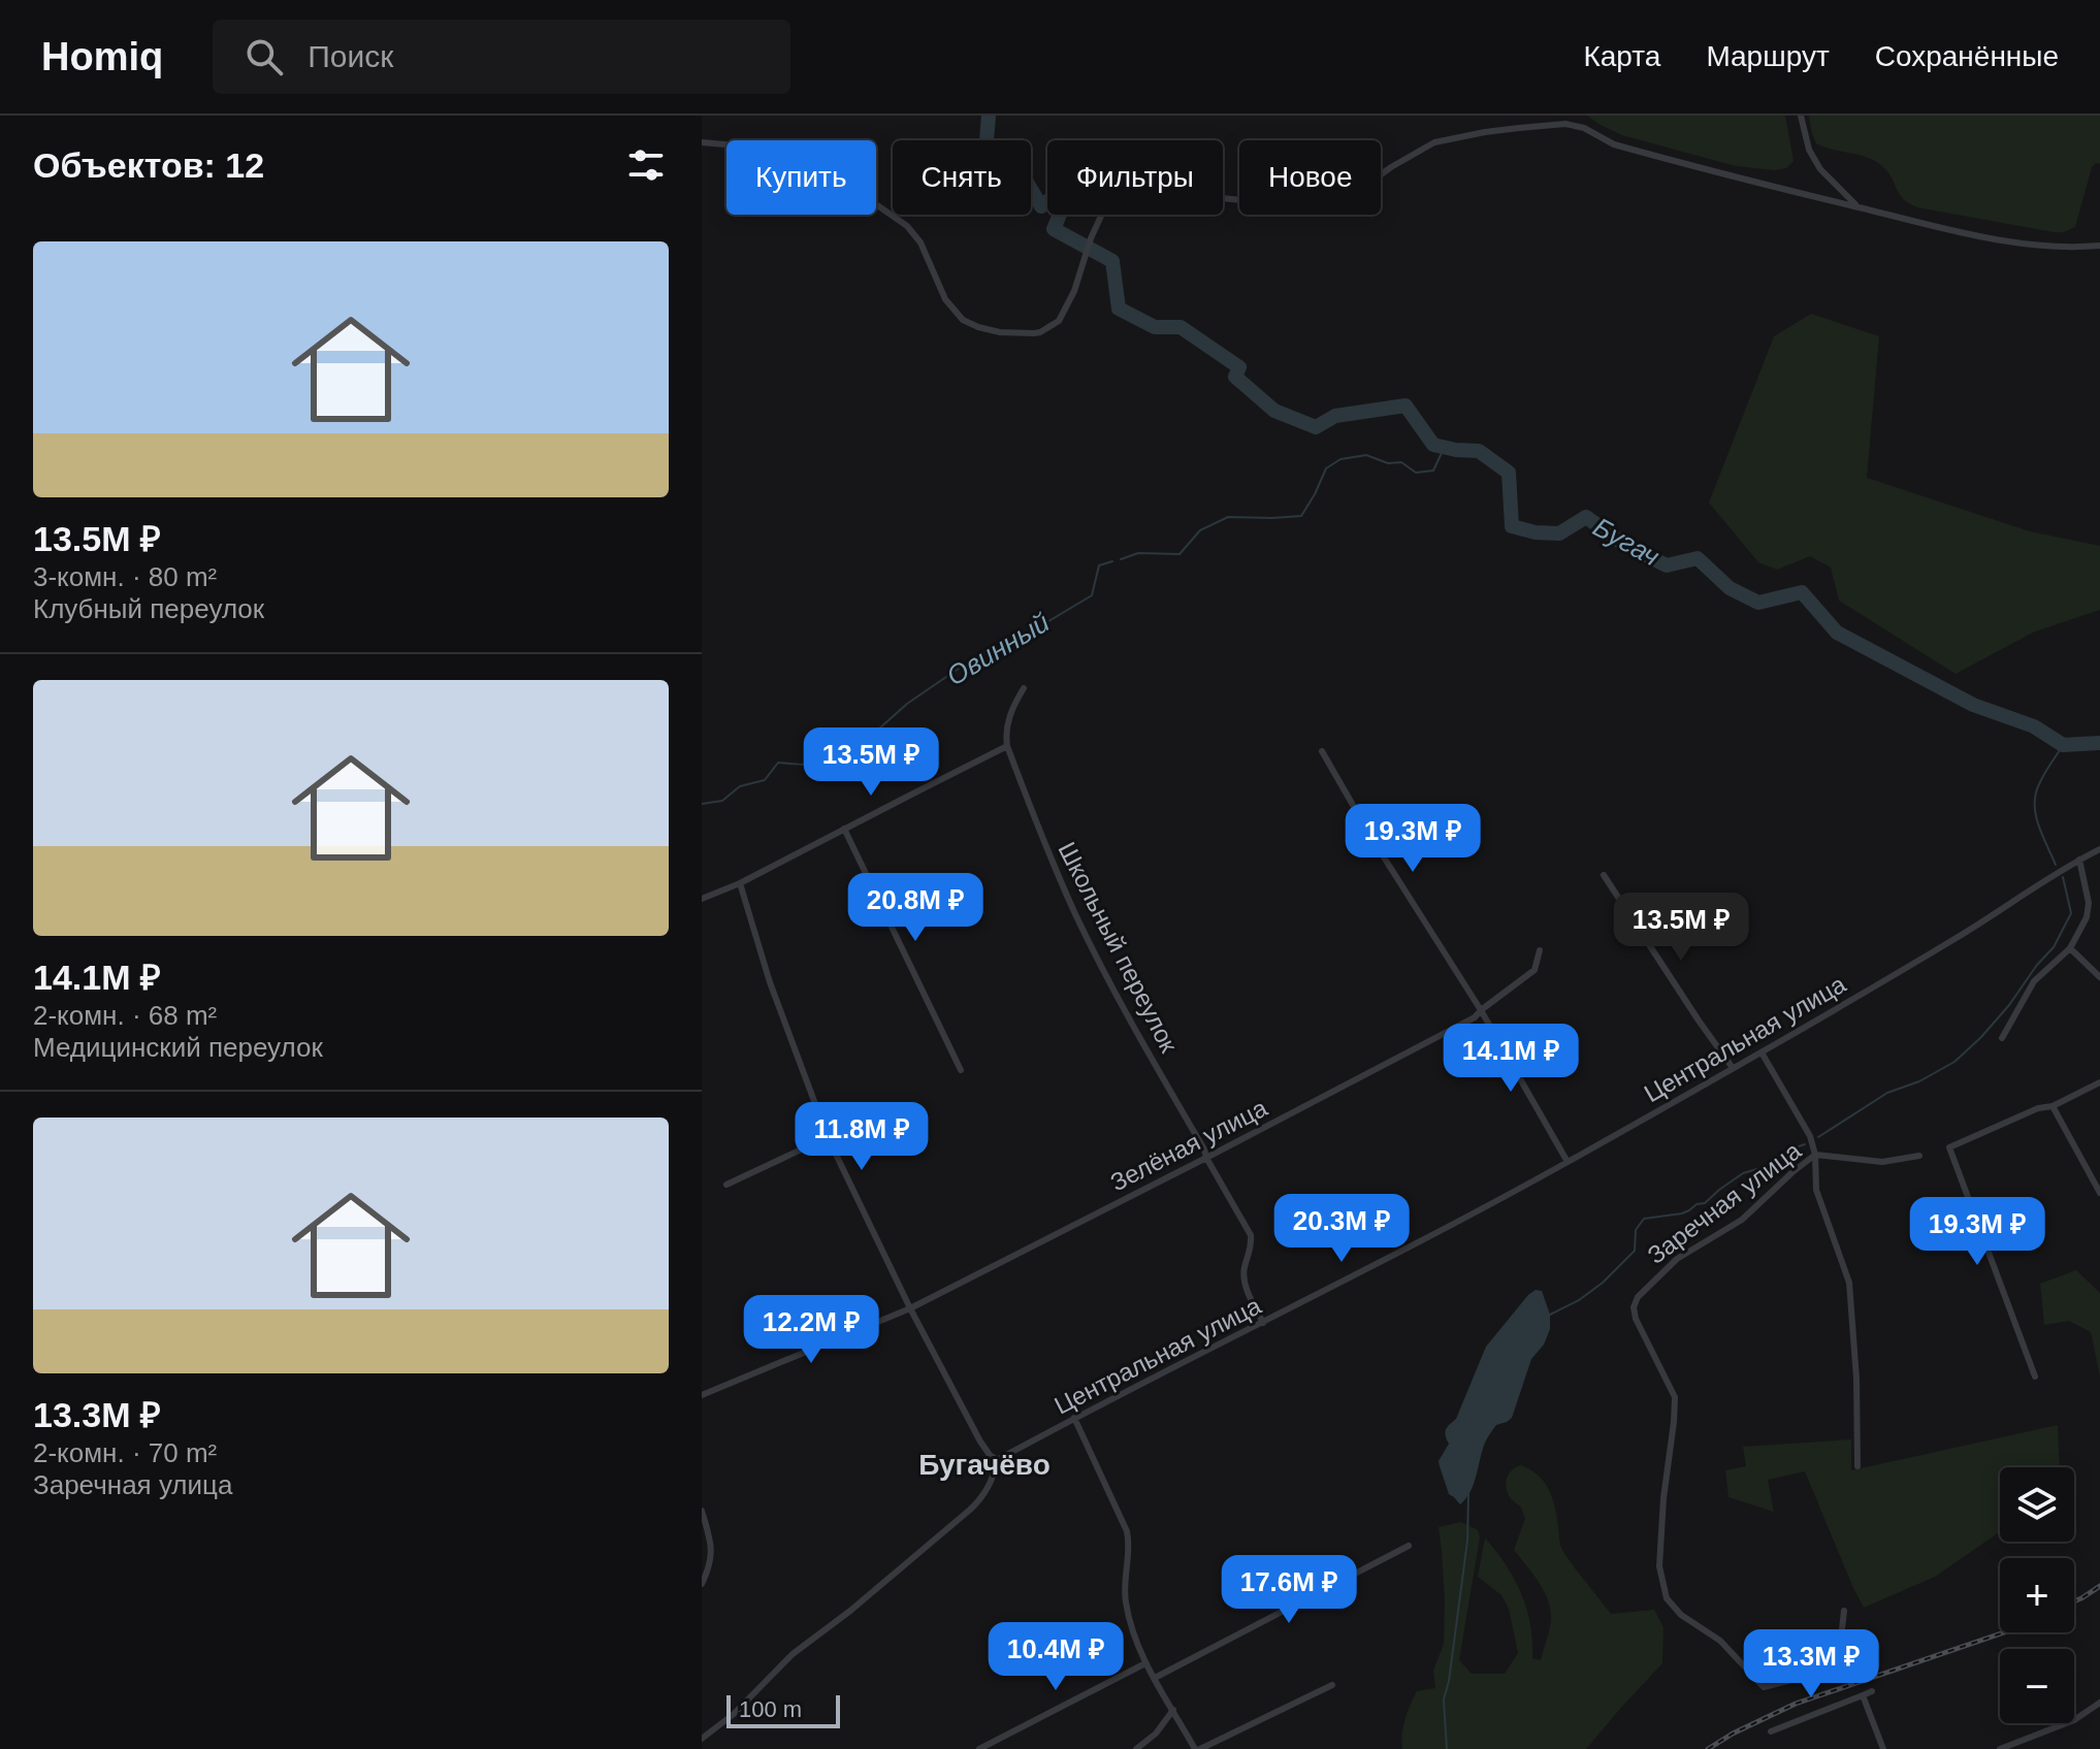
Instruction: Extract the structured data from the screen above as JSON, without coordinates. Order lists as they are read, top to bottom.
{
  "streets": {
    "street": [
      "Школьный переулок",
      "Центральная улица",
      "Зелёная улица",
      "Заречная улица"
    ]
  },
  "crossings": [
    ["Школьный переулок", "Центральная улица"],
    ["Школьный переулок", "Зелёная улица"]
  ],
  "districts": ["Бугачёво"],
  "water": ["Бугач", "Овинный"],
  "scale_bar": "100 m",
  "page": {
    "header": "Homiq",
    "search": "Поиск",
    "nav": ["Карта", "Маршрут", "Сохранённые"],
    "heading": "Объектов: 12",
    "chip": [
      "Купить",
      "Снять",
      "Фильтры",
      "Новое"
    ],
    "list": [
      {
        "name": "13.5M ₽",
        "note": "3-комн. · 80 m² · Клубный переулок"
      },
      {
        "name": "14.1M ₽",
        "note": "2-комн. · 68 m² · Медицинский переулок"
      },
      {
        "name": "13.3M ₽",
        "note": "2-комн. · 70 m² · Заречная улица"
      }
    ],
    "price": [
      "13.5M ₽",
      "19.3M ₽",
      "20.8M ₽",
      "13.5M ₽",
      "14.1M ₽",
      "11.8M ₽",
      "20.3M ₽",
      "19.3M ₽",
      "12.2M ₽",
      "17.6M ₽",
      "10.4M ₽",
      "13.3M ₽"
    ],
    "map_buttons": ["+", "−"],
    "scale": "100 m"
  }
}
